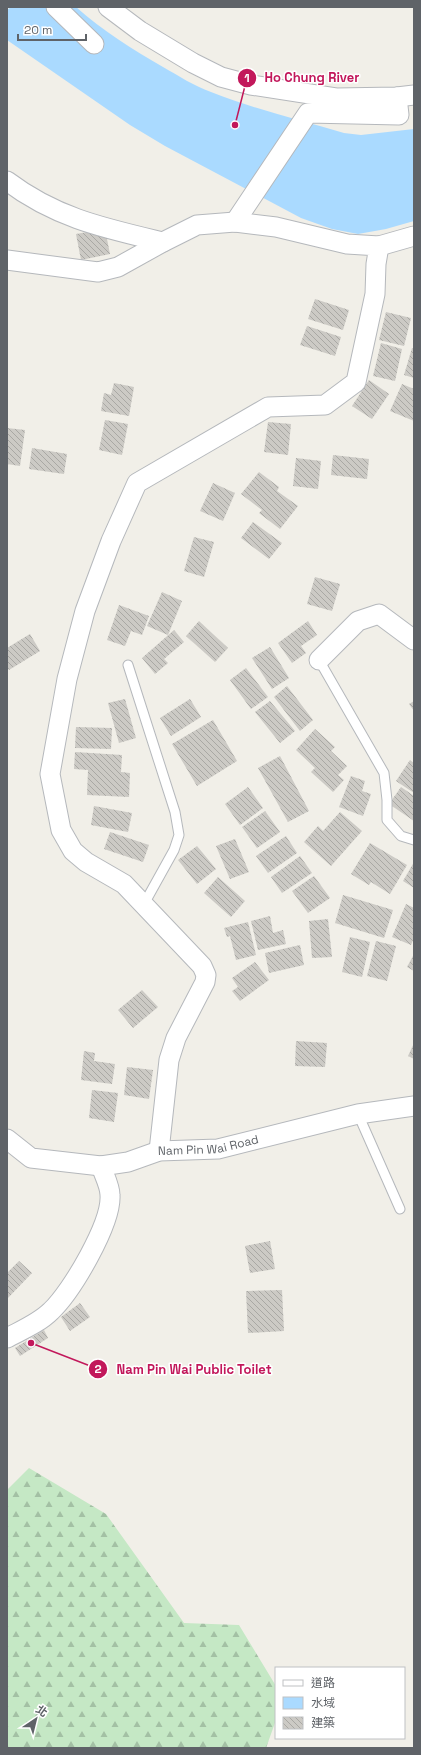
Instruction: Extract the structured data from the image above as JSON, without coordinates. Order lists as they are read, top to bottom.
{
  "streets": {
    "street": ["Nam Pin Wai Road"]
  },
  "places": ["Ho Chung River", "Nam Pin Wai Public Toilet"],
  "legend": ["道路", "水域", "建築"],
  "scale_bar": "20 m",
  "north": "top right"
}
